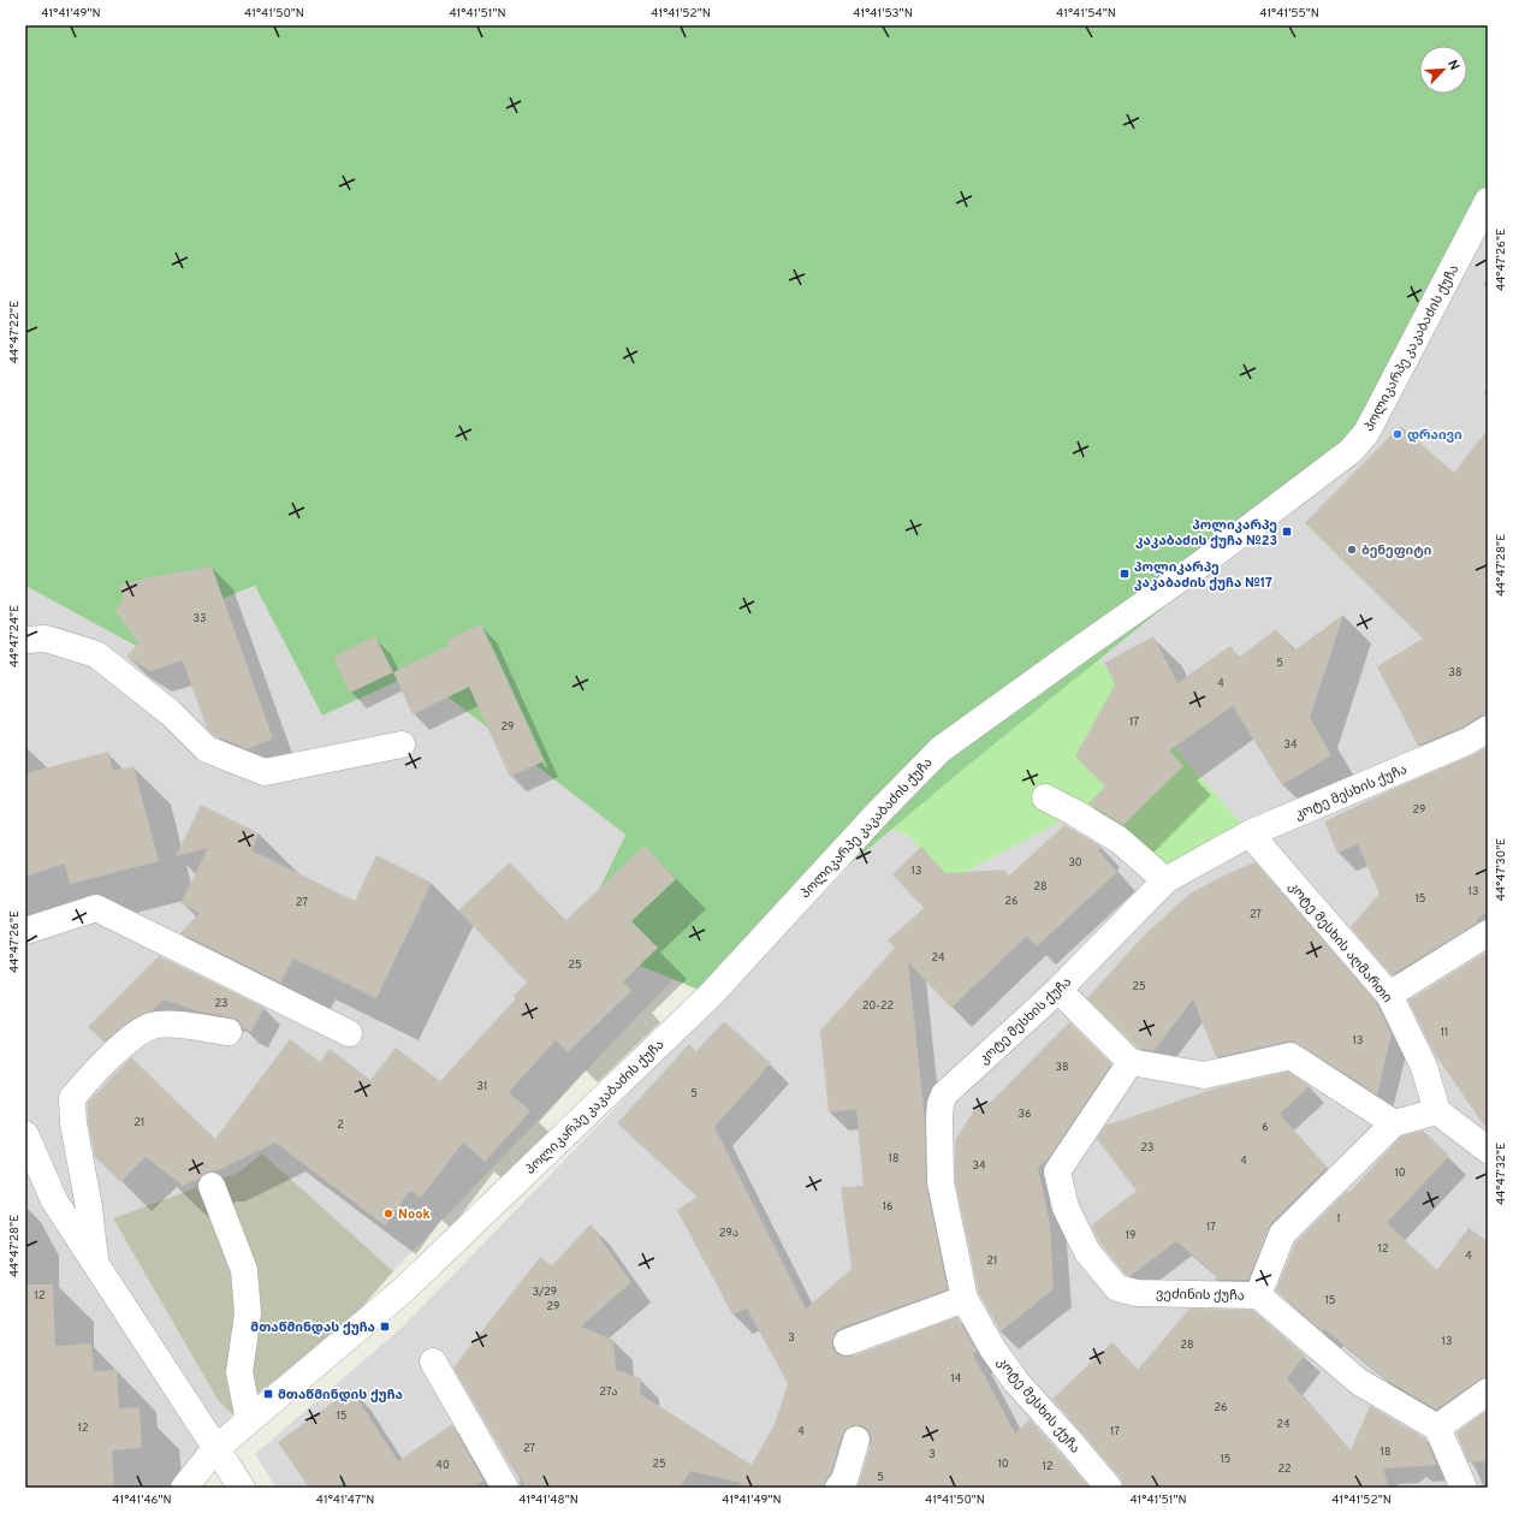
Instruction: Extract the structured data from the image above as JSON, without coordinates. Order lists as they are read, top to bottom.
{
  "streets": {
    "street": [
      "პოლიკარპე კაკაბაძის ქუჩა",
      "კოტე მესხის ქუჩა",
      "კოტე მესხის აღმართი",
      "ვეძინის ქუჩა"
    ]
  },
  "crossings": [
    ["კოტე მესხის ქუჩა", "კოტე მესხის აღმართი"]
  ],
  "places": {
    "other": ["დრაივი", "ბენეფიტი", "Nook"],
    "transit": [
      "პოლიკარპე კაკაბაძის ქუჩა №23",
      "პოლიკარპე კაკაბაძის ქუჩა №17",
      "მთაწმინდას ქუჩა",
      "მთაწმინდის ქუჩა"
    ]
  },
  "house_numbers": [
    "33",
    "5",
    "38",
    "4",
    "17",
    "29",
    "34",
    "29",
    "30",
    "13",
    "28",
    "13",
    "15",
    "26",
    "27",
    "27",
    "24",
    "25",
    "25",
    "23",
    "20-22",
    "11",
    "13",
    "38",
    "31",
    "5",
    "36",
    "21",
    "2",
    "6",
    "23",
    "18",
    "4",
    "34",
    "10",
    "16",
    "1",
    "17",
    "29ა",
    "19",
    "12",
    "4",
    "21",
    "3/29",
    "12",
    "15",
    "29",
    "3",
    "13",
    "28",
    "14",
    "27ა",
    "26",
    "15",
    "24",
    "12",
    "4",
    "17",
    "27",
    "18",
    "3",
    "15",
    "25",
    "10",
    "40",
    "12",
    "22",
    "5"
  ],
  "north": "top right",
  "coordinates": [
    "41°41'49\"N",
    "41°41'50\"N",
    "41°41'51\"N",
    "41°41'52\"N",
    "41°41'53\"N",
    "41°41'54\"N",
    "41°41'55\"N",
    "44°47'26\"E",
    "44°47'22\"E",
    "44°47'28\"E",
    "44°47'24\"E",
    "44°47'30\"E",
    "44°47'32\"E",
    "41°41'46\"N",
    "41°41'47\"N",
    "41°41'48\"N"
  ]
}
